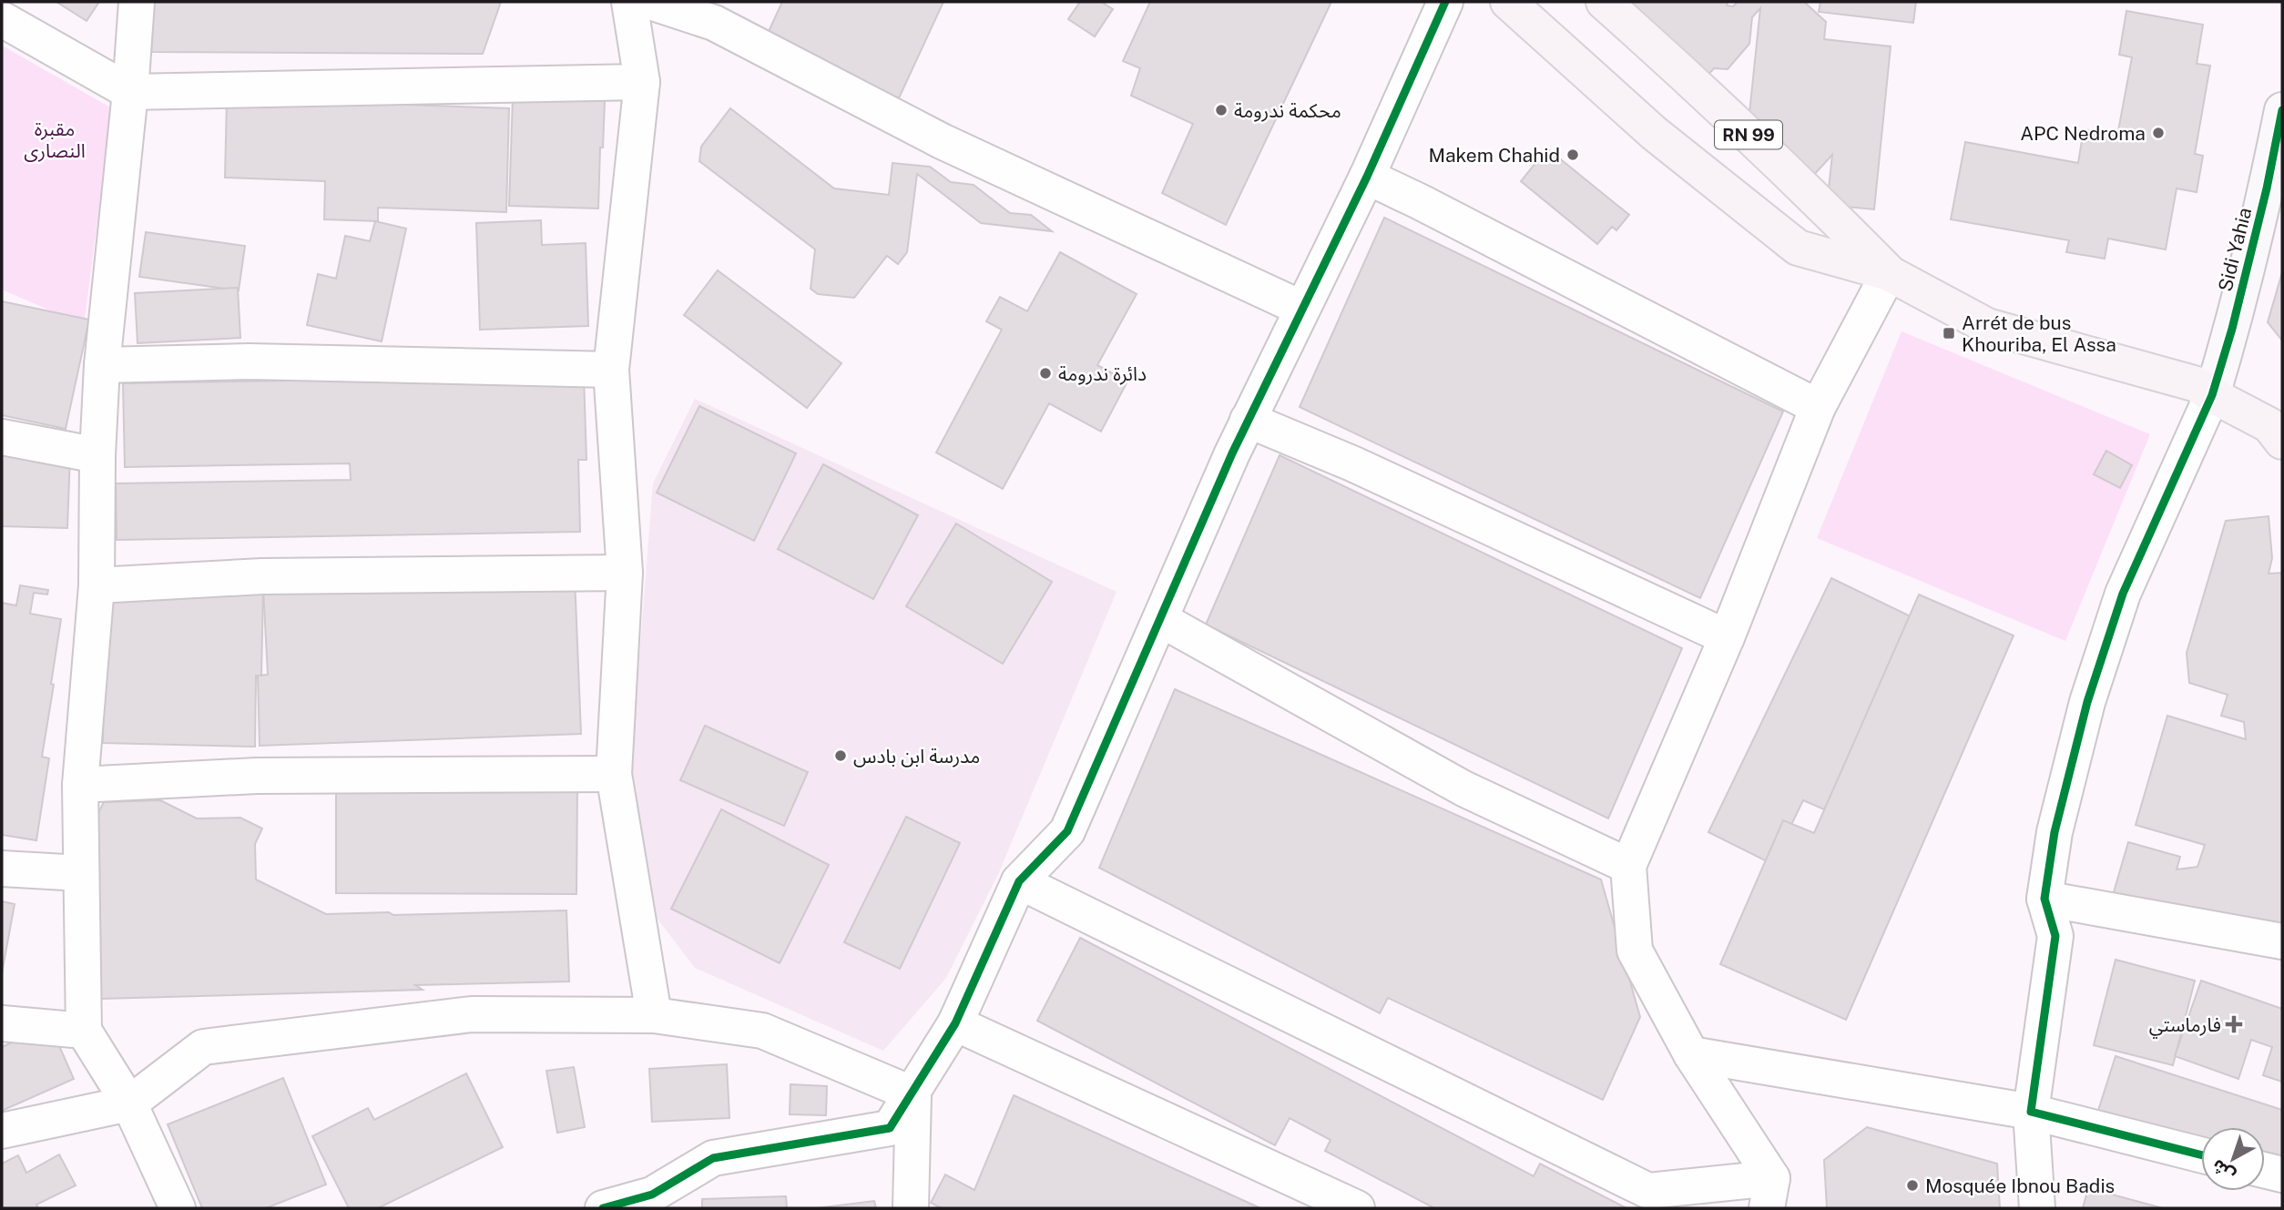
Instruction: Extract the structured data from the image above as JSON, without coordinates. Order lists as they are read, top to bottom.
{
  "streets": {
    "main road": ["RN 99"],
    "street": ["Sidi Yahia"]
  },
  "crossings": [
    ["RN 99", "Sidi Yahia"]
  ],
  "parks": ["مقبرة النصارى"],
  "places": {
    "other": [
      "محكمة ندرومة",
      "APC Nedroma",
      "Makem Chahid",
      "دائرة ندرومة",
      "مدرسة ابن بادس",
      "Mosquée Ibnou Badis"
    ],
    "transit": ["Arrét de bus Khouriba, El Assa"],
    "health": ["فارماستي"]
  },
  "north": "bottom left"
}
